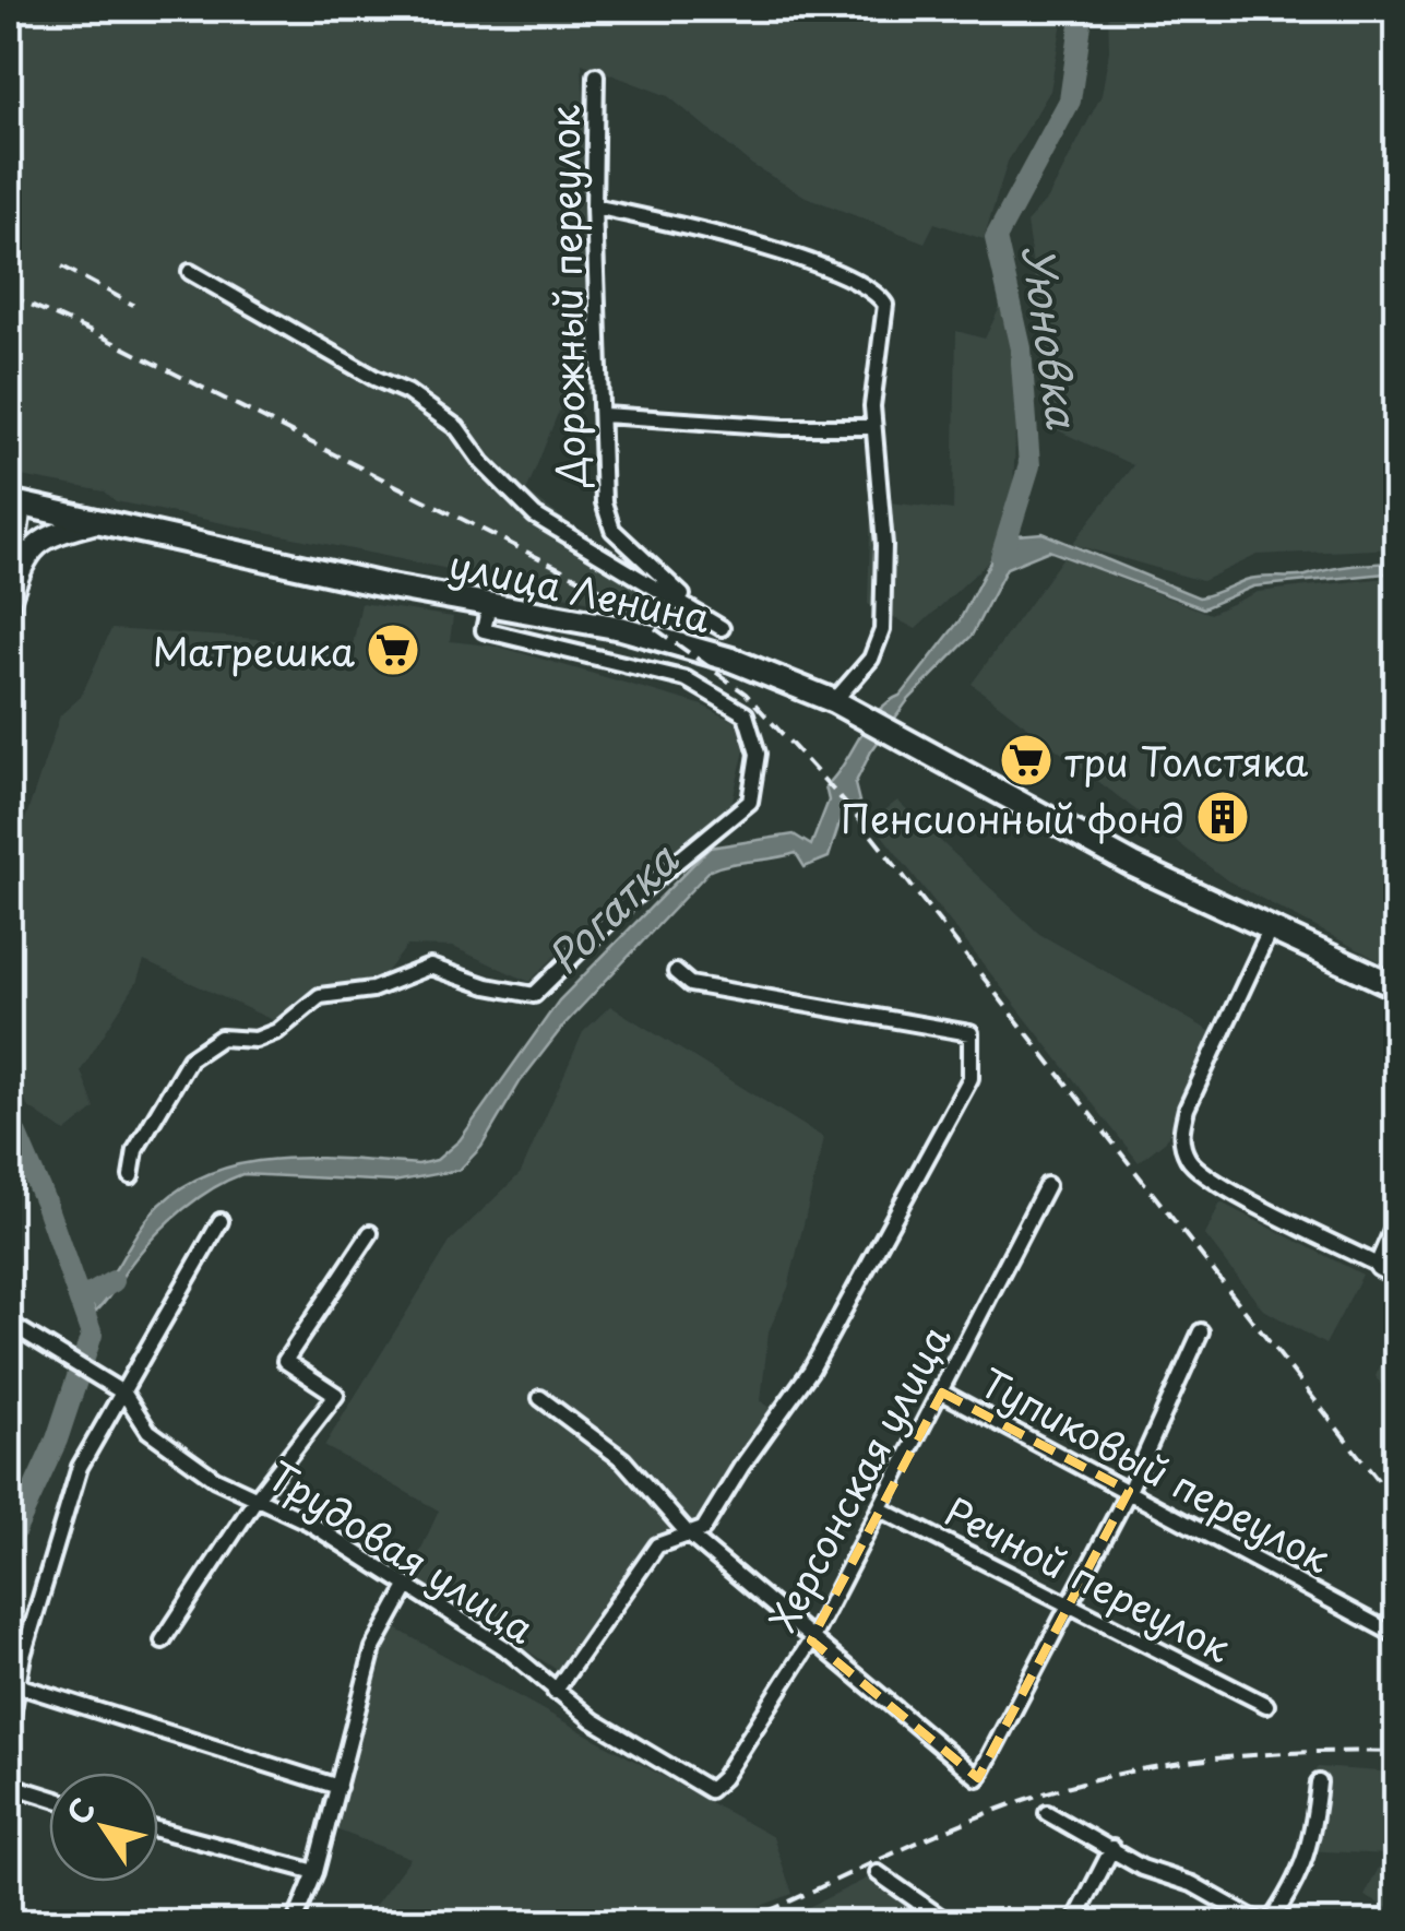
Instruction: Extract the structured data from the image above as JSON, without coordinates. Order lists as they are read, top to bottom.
{
  "streets": {
    "main road": ["улица Ленина"],
    "street": [
      "Дорожный переулок",
      "Тупиковый переулок",
      "Херсонская улица",
      "Трудовая улица",
      "Речной переулок"
    ]
  },
  "crossings": [
    ["Тупиковый переулок", "Херсонская улица"],
    ["Херсонская улица", "Трудовая улица"],
    ["Херсонская улица", "Речной переулок"]
  ],
  "water": ["Уюновка", "Рогатка"],
  "places": {
    "supermarket": ["Матрешка", "три Толстяка"],
    "building": ["Пенсионный фонд"]
  },
  "north": "top left"
}
